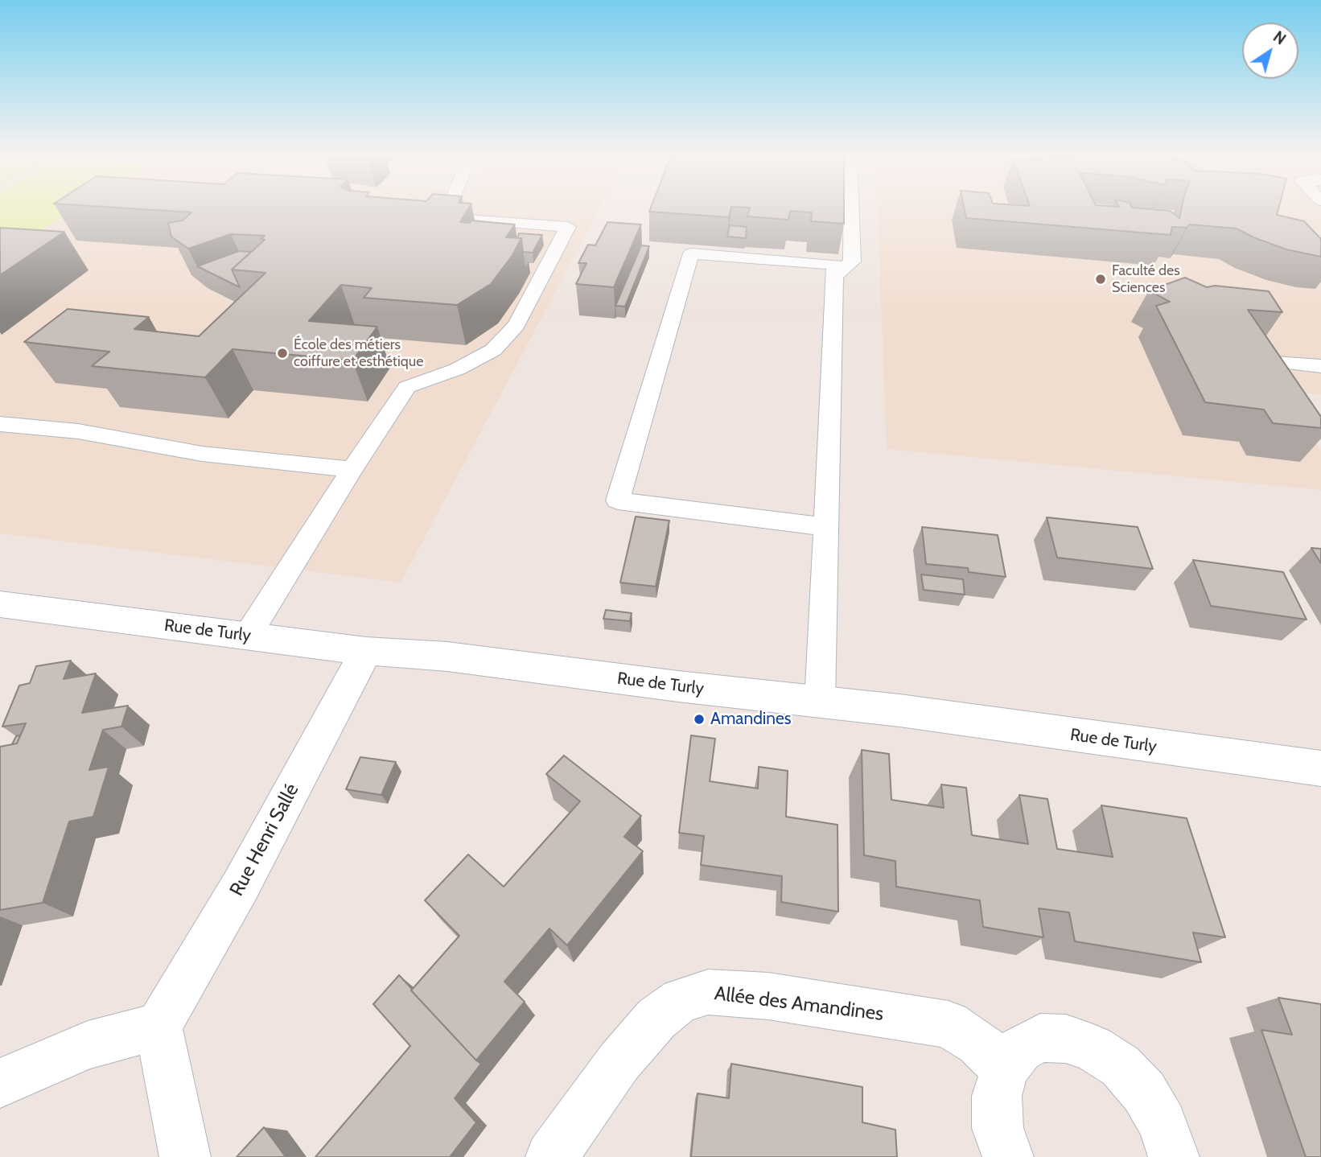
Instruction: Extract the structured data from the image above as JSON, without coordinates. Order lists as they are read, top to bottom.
{
  "streets": {
    "street": ["Rue de Turly", "Rue Henri Sallé", "Allée des Amandines"]
  },
  "crossings": [
    ["Rue de Turly", "Rue Henri Sallé"]
  ],
  "places": ["Faculté des Sciences", "École des métiers coiffure et esthétique", "Amandines"],
  "north": "top right"
}
